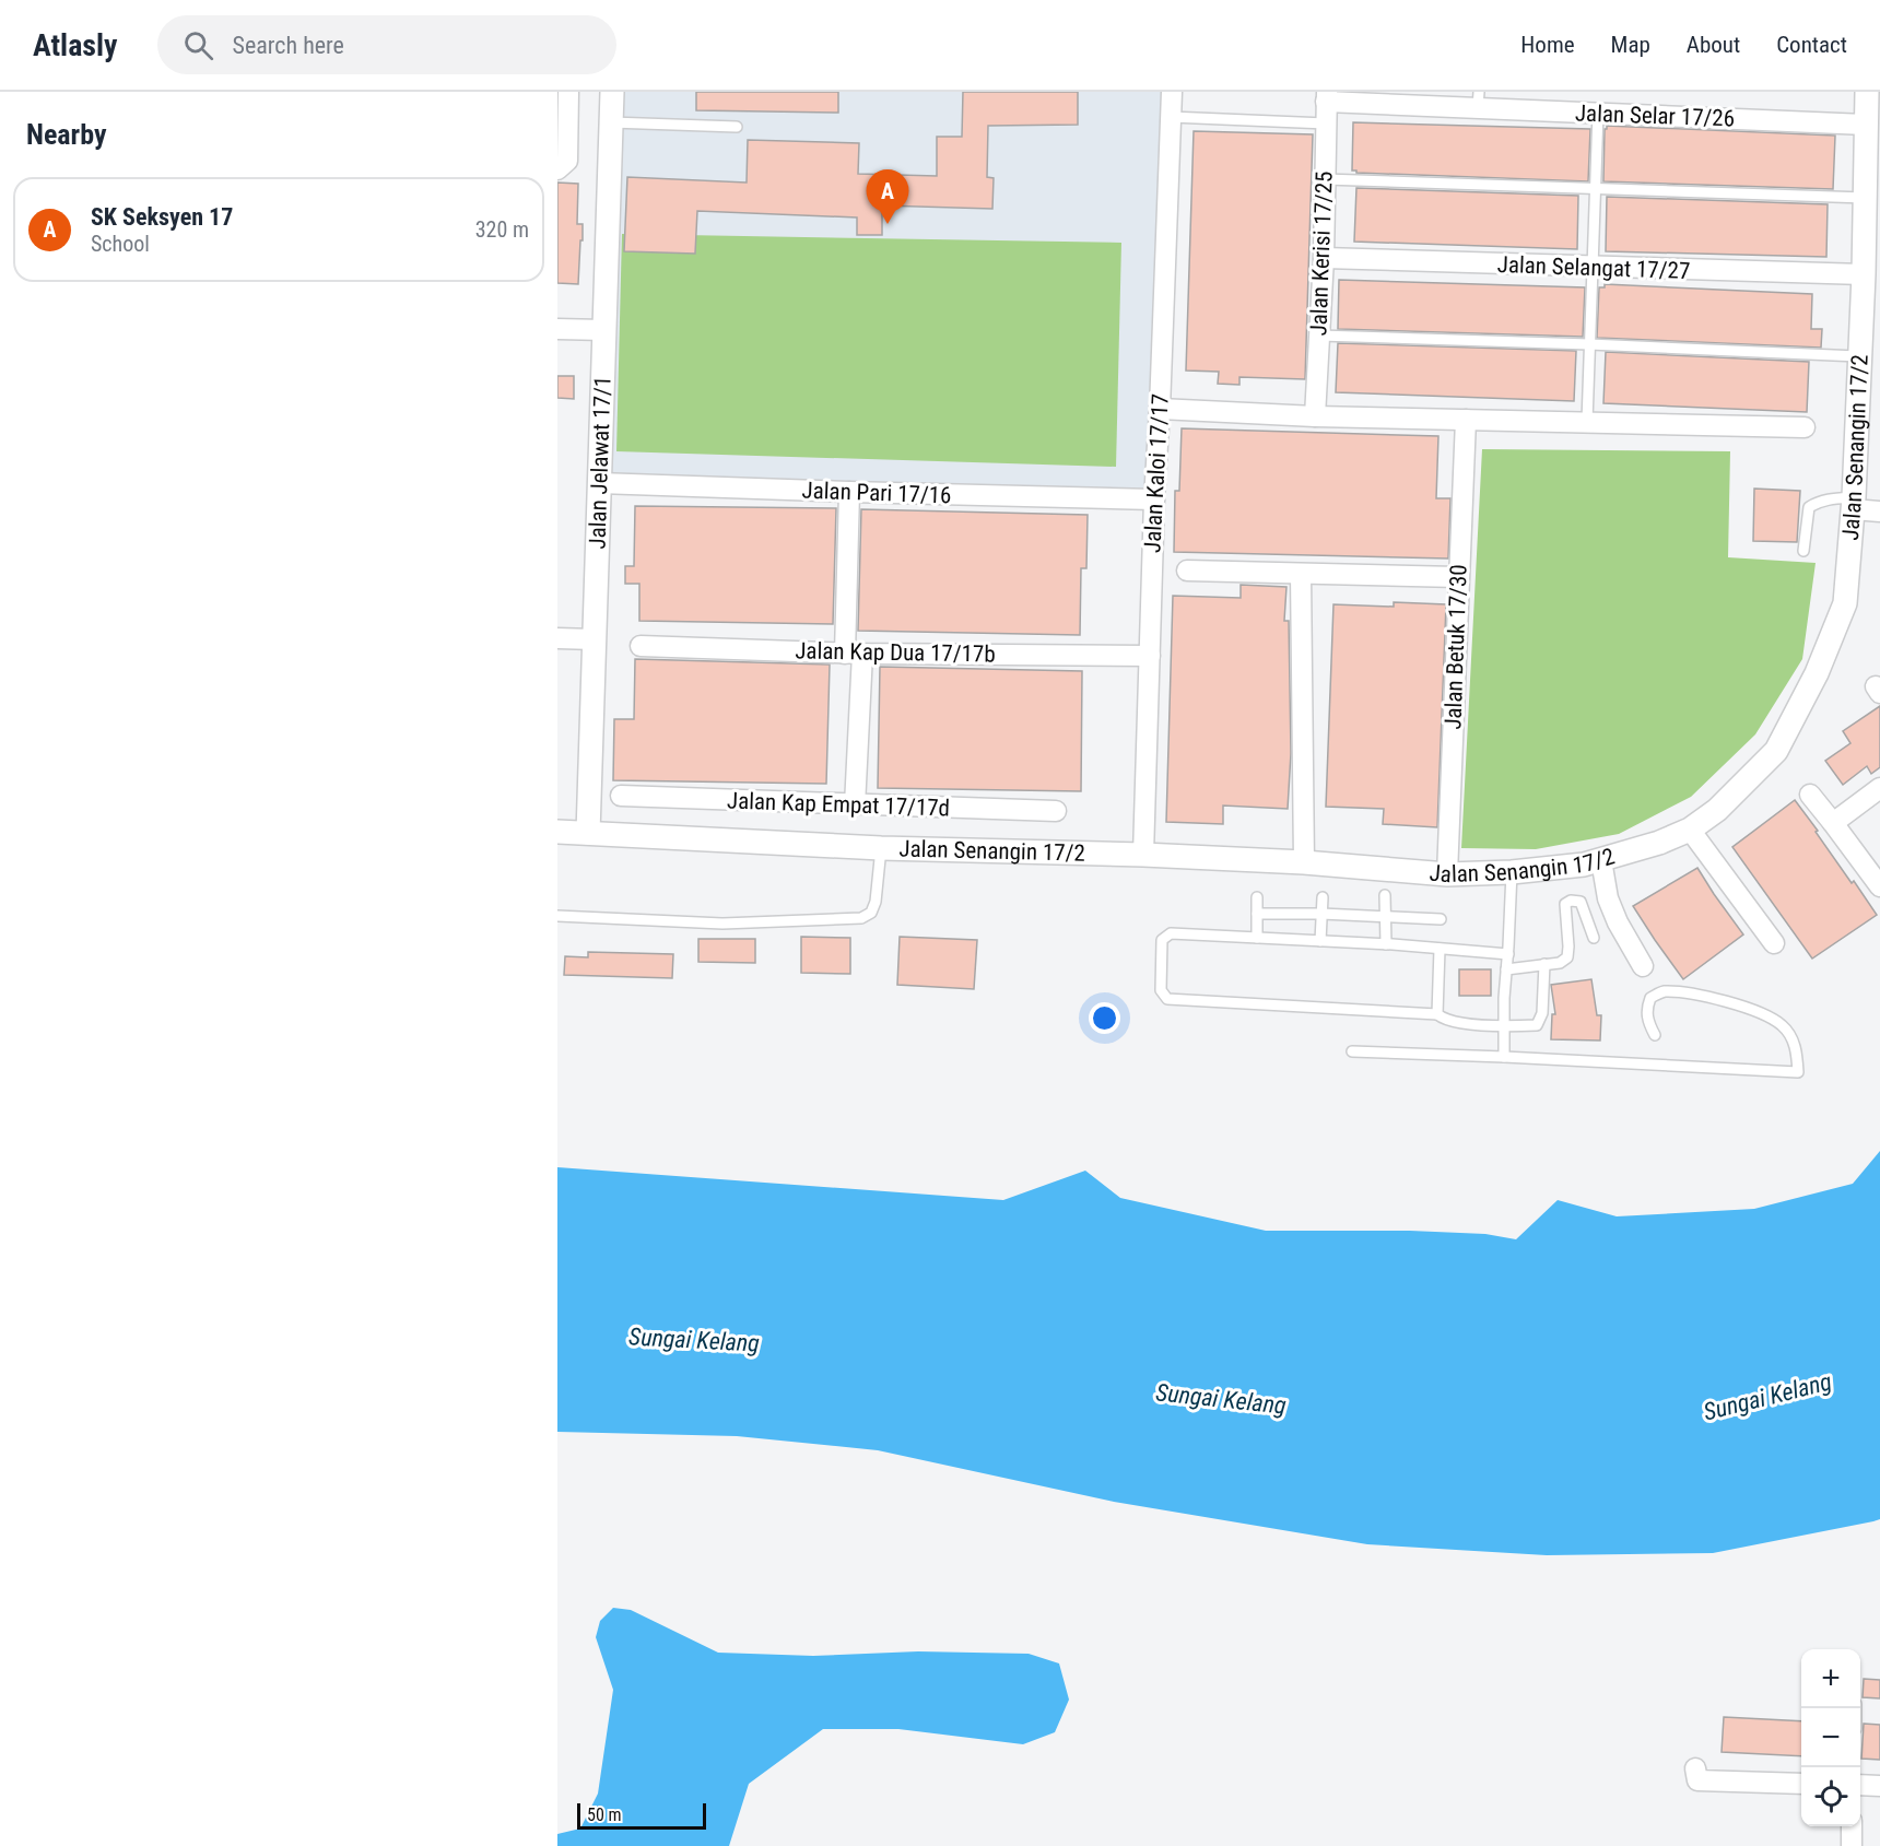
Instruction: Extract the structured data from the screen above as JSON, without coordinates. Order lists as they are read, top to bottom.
{
  "streets": {
    "street": [
      "Jalan Selar 17/26",
      "Jalan Kerisi 17/25",
      "Jalan Selangat 17/27",
      "Jalan Senangin 17/2",
      "Jalan Jelawat 17/1",
      "Jalan Kaloi 17/17",
      "Jalan Pari 17/16",
      "Jalan Betuk 17/30",
      "Jalan Kap Dua 17/17b",
      "Jalan Kap Empat 17/17d"
    ]
  },
  "crossings": [
    ["Jalan Selar 17/26", "Jalan Kerisi 17/25"],
    ["Jalan Selar 17/26", "Jalan Senangin 17/2"],
    ["Jalan Kerisi 17/25", "Jalan Selangat 17/27"],
    ["Jalan Selangat 17/27", "Jalan Senangin 17/2"],
    ["Jalan Senangin 17/2", "Jalan Jelawat 17/1"],
    ["Jalan Senangin 17/2", "Jalan Kaloi 17/17"],
    ["Jalan Senangin 17/2", "Jalan Betuk 17/30"],
    ["Jalan Jelawat 17/1", "Jalan Pari 17/16"],
    ["Jalan Kaloi 17/17", "Jalan Pari 17/16"],
    ["Jalan Kaloi 17/17", "Jalan Kap Dua 17/17b"]
  ],
  "water": ["Sungai Kelang"],
  "scale_bar": "50 m",
  "page": {
    "header": "Atlasly",
    "search": "Search here",
    "nav": [
      "Home",
      "Map",
      "About",
      "Contact"
    ],
    "heading": "Nearby",
    "pins": "A",
    "list": [
      {
        "mark": "A",
        "name": "SK Seksyen 17",
        "note": "School",
        "value": "320 m"
      }
    ],
    "map_buttons": ["+", "−"],
    "scale": "50 m"
  }
}
